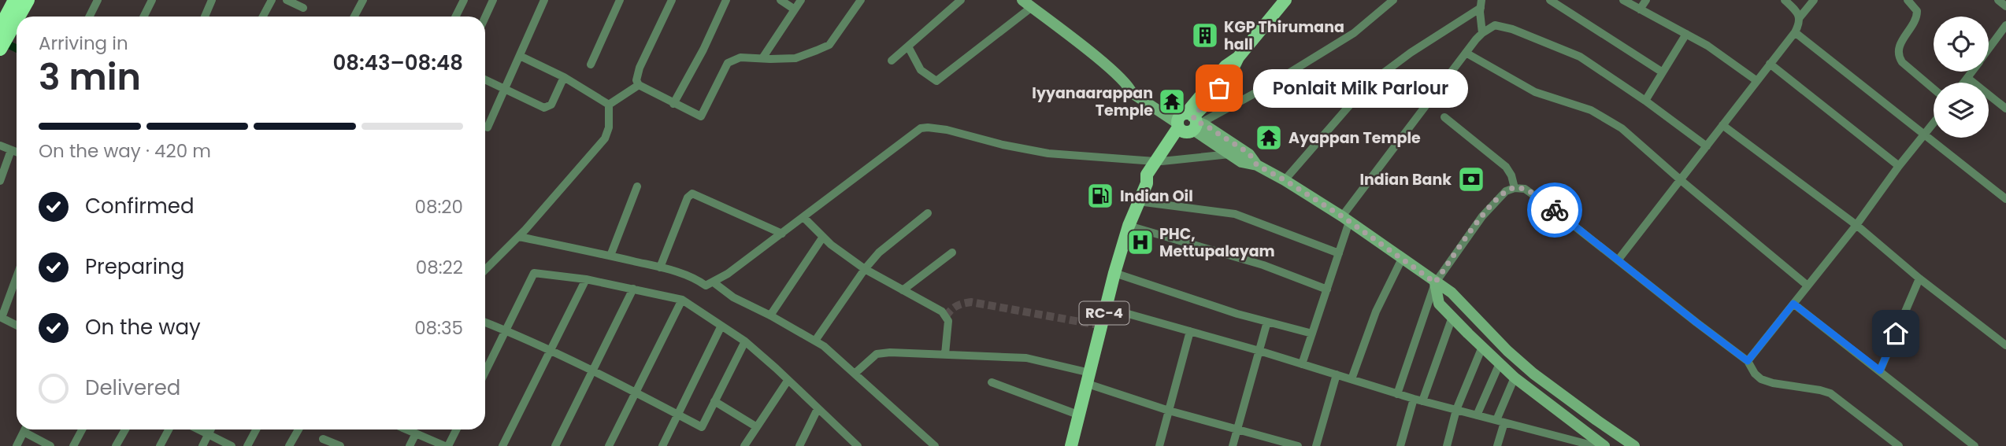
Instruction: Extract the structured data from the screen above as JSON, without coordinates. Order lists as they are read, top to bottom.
{
  "streets": {
    "main road": ["RC-4"]
  },
  "places": {
    "building": ["KGP Thirumana hall"],
    "other": ["Ponlait Milk Parlour"],
    "temple": ["Iyyanaarappan Temple", "Ayappan Temple"],
    "bank": ["Indian Bank"],
    "fuel station": ["Indian Oil"],
    "hospital": ["PHC, Mettupalayam"]
  },
  "page": {
    "heading": ["3 min", "Arriving in", "08:43–08:48"],
    "bubble": "Ponlait Milk Parlour",
    "bar": "On the way · 420 m",
    "list": [
      ["Confirmed", "08:20"],
      ["Preparing", "08:22"],
      ["On the way", "08:35"],
      "Delivered"
    ]
  }
}
